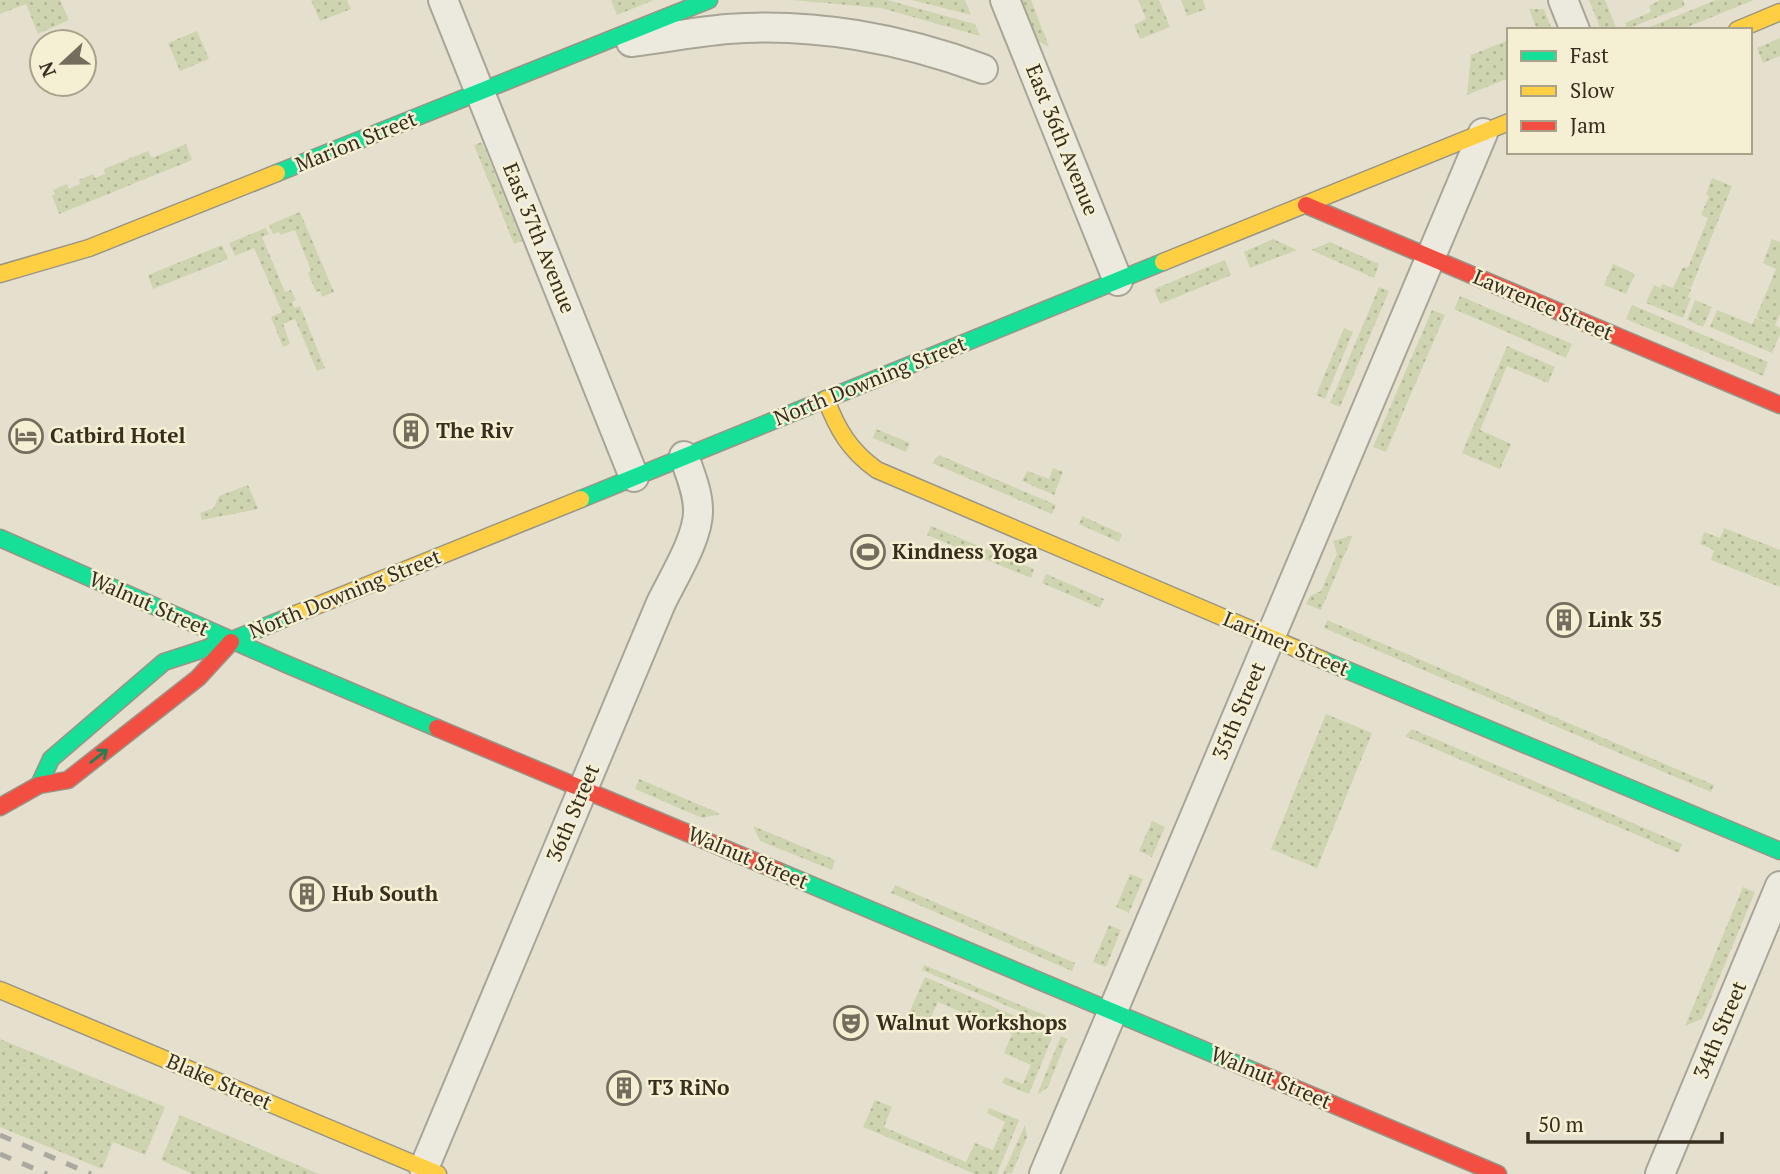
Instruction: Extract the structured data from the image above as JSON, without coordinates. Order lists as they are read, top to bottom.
{
  "streets": {
    "street": [
      "East 36th Avenue",
      "Marion Street",
      "East 37th Avenue",
      "Lawrence Street",
      "North Downing Street",
      "Walnut Street",
      "Larimer Street",
      "35th Street",
      "36th Street",
      "34th Street",
      "Blake Street"
    ]
  },
  "crossings": [
    ["East 36th Avenue", "North Downing Street"],
    ["Marion Street", "East 37th Avenue"],
    ["East 37th Avenue", "North Downing Street"],
    ["Lawrence Street", "North Downing Street"],
    ["Lawrence Street", "35th Street"],
    ["North Downing Street", "Walnut Street"],
    ["North Downing Street", "Larimer Street"],
    ["North Downing Street", "35th Street"],
    ["North Downing Street", "36th Street"],
    ["Walnut Street", "35th Street"],
    ["Walnut Street", "36th Street"],
    ["Larimer Street", "35th Street"],
    ["36th Street", "Blake Street"]
  ],
  "places": {
    "building": [
      "The Riv",
      "Link 35",
      "Hub South",
      "T3 RiNo"
    ],
    "hotel": ["Catbird Hotel"],
    "sports": ["Kindness Yoga"],
    "theatre": ["Walnut Workshops"]
  },
  "legend": ["Fast", "Slow", "Jam"],
  "scale_bar": "50 m",
  "north": "left"
}
